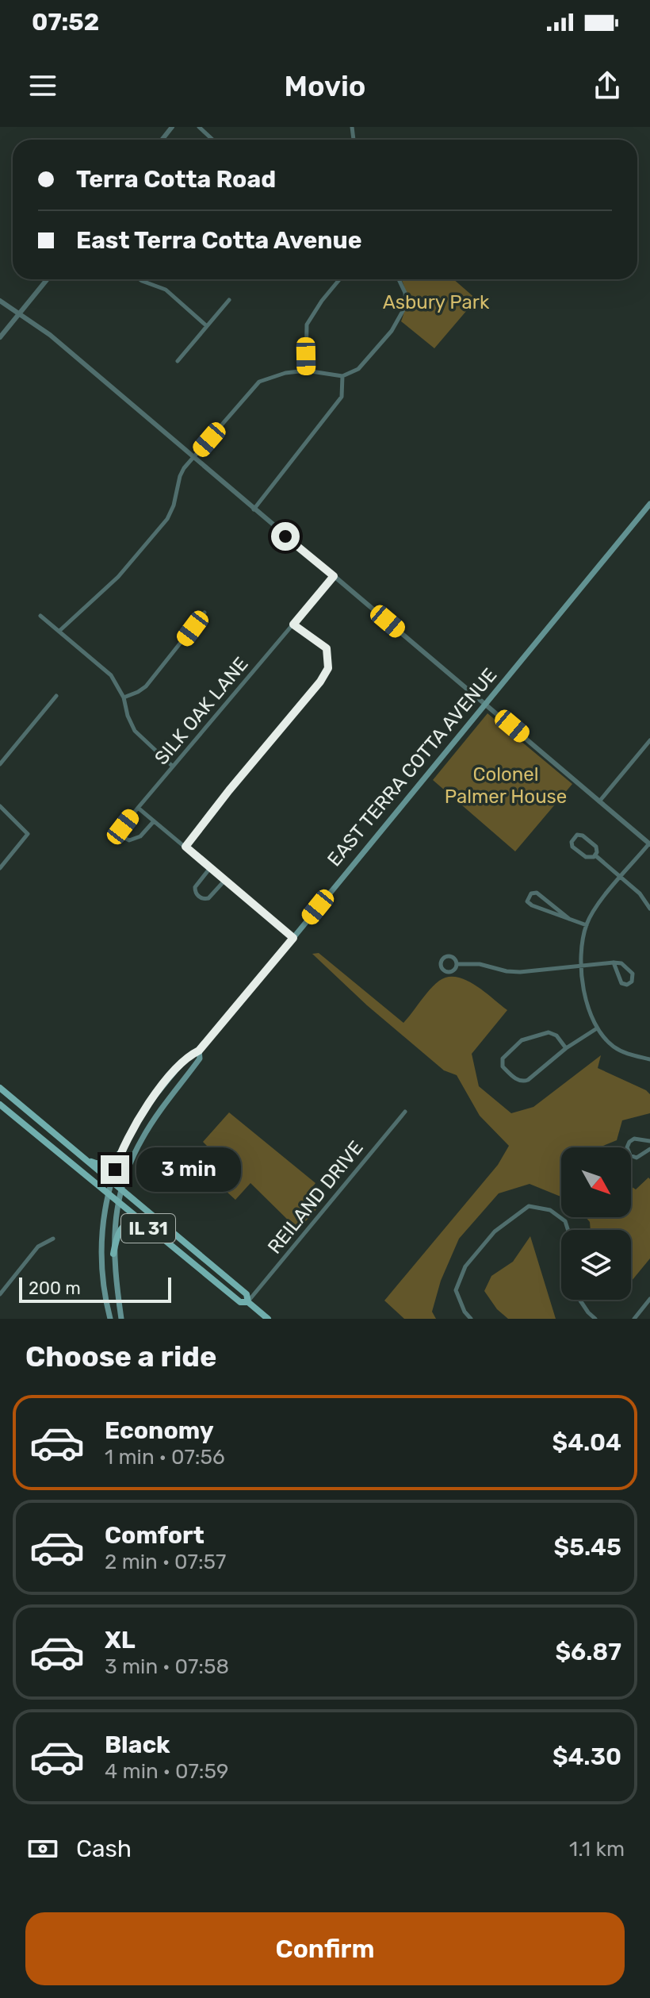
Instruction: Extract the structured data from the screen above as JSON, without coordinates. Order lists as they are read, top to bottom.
{
  "streets": {
    "main road": ["EAST TERRA COTTA AVENUE", "IL 31"],
    "street": ["SILK OAK LANE", "REILAND DRIVE"]
  },
  "crossings": [
    ["EAST TERRA COTTA AVENUE", "IL 31"],
    ["REILAND DRIVE", "IL 31"]
  ],
  "parks": ["Asbury Park", "Colonel Palmer House"],
  "scale_bar": "200 m",
  "north": "bottom right",
  "page": {
    "status": "07:52",
    "header": "Movio",
    "banner": ["Terra Cotta Road", "East Terra Cotta Avenue"],
    "bubble": "3 min",
    "scale": "200 m",
    "heading": "Choose a ride",
    "list": [
      {
        "name": "Economy",
        "note": "1 min · 07:56",
        "value": "$4.04"
      },
      {
        "name": "Comfort",
        "note": "2 min · 07:57",
        "value": "$5.45"
      },
      {
        "name": "XL",
        "note": "3 min · 07:58",
        "value": "$6.87"
      },
      {
        "name": "Black",
        "note": "4 min · 07:59",
        "value": "$4.30"
      }
    ],
    "pay": ["Cash", "1.1 km"],
    "buttons": "Confirm"
  }
}
